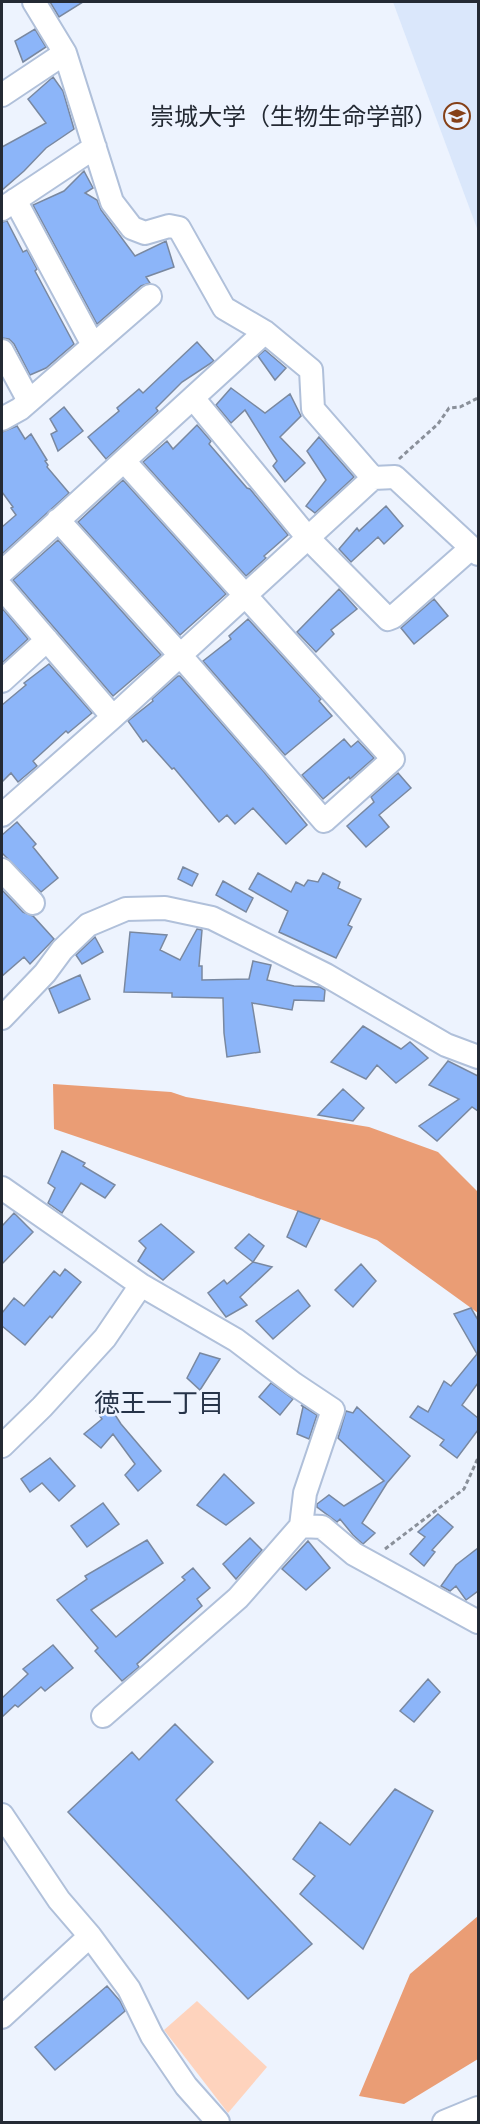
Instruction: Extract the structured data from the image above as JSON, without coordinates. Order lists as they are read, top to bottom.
{
  "districts": ["徳王一丁目"],
  "places": {
    "school or university": ["崇城大学（生物生命学部）"]
  }
}
